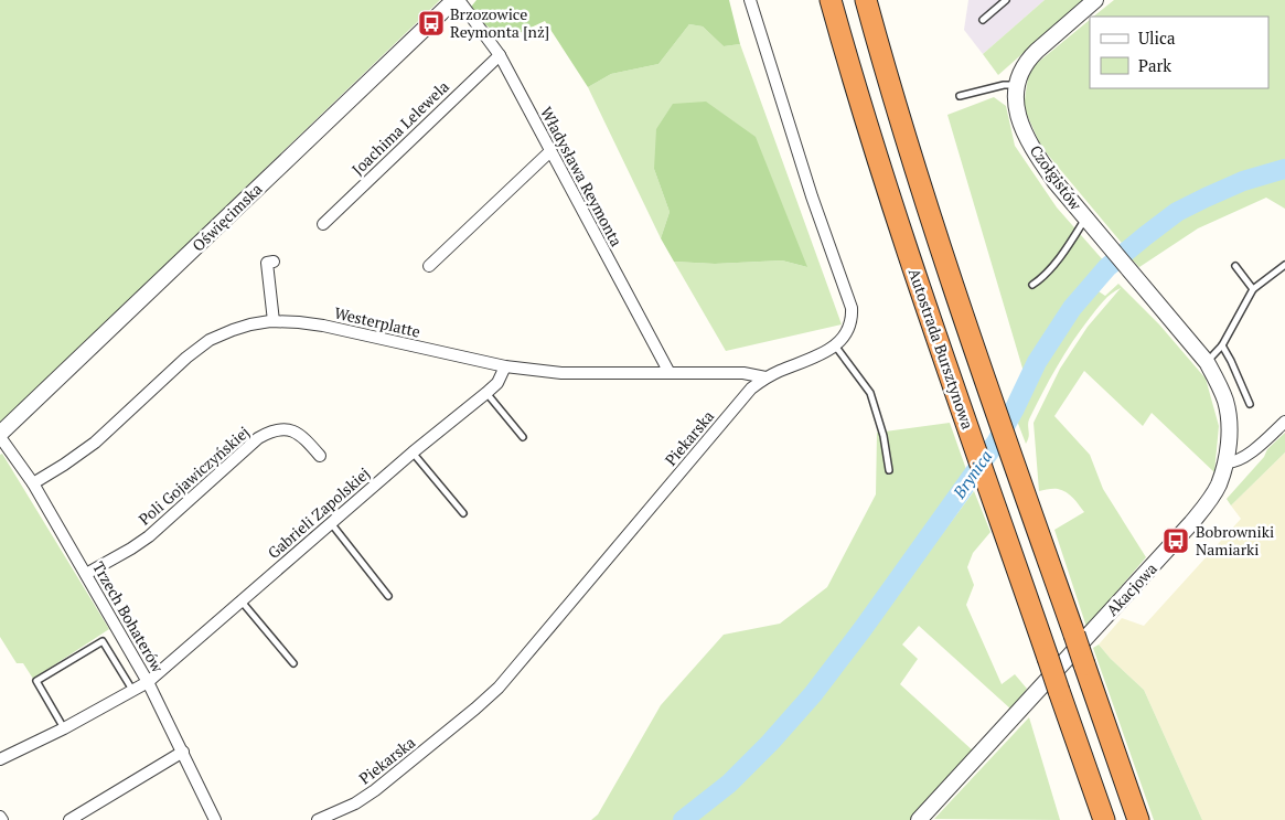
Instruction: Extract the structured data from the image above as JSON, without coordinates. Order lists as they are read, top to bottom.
{
  "streets": {
    "highway": ["Autostrada Bursztynowa"],
    "street": [
      "Joachima Lelewela",
      "Władysława Reymonta",
      "Czołgistów",
      "Oświęcimska",
      "Westerplatte",
      "Piekarska",
      "Poli Gojawiczyńskiej",
      "Gabrieli Zapolskiej",
      "Akacjowa",
      "Trzech Bohaterów"
    ]
  },
  "crossings": [
    ["Joachima Lelewela", "Władysława Reymonta"],
    ["Władysława Reymonta", "Oświęcimska"],
    ["Władysława Reymonta", "Westerplatte"],
    ["Czołgistów", "Akacjowa"],
    ["Oświęcimska", "Trzech Bohaterów"],
    ["Westerplatte", "Piekarska"],
    ["Westerplatte", "Gabrieli Zapolskiej"],
    ["Westerplatte", "Trzech Bohaterów"],
    ["Poli Gojawiczyńskiej", "Trzech Bohaterów"],
    ["Gabrieli Zapolskiej", "Trzech Bohaterów"]
  ],
  "water": ["Brynica"],
  "places": {
    "bus stop": ["Brzozowice Reymonta [nż]", "Bobrowniki Namiarki"]
  },
  "legend": ["Ulica", "Park"]
}
